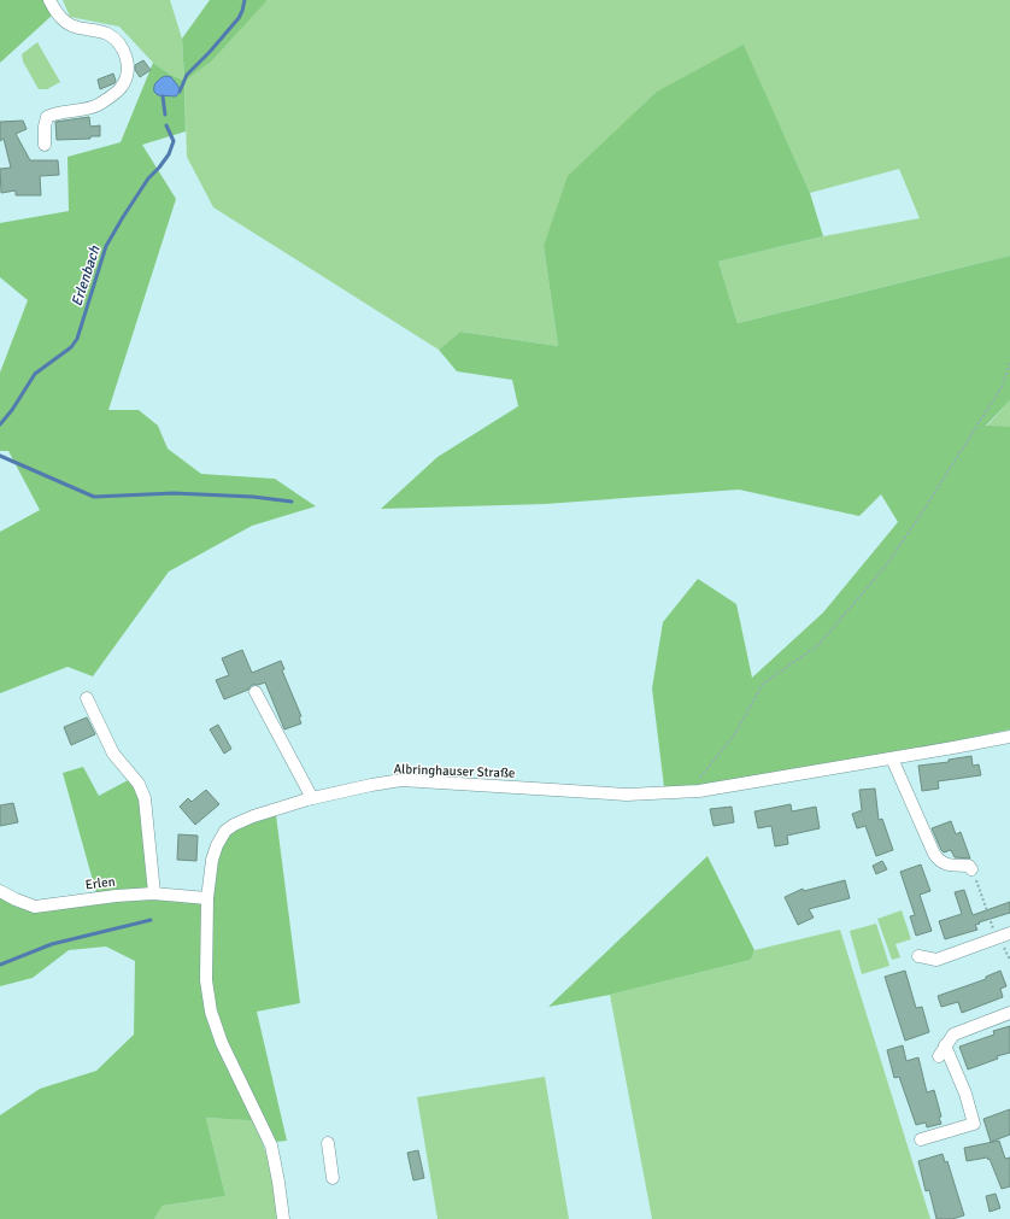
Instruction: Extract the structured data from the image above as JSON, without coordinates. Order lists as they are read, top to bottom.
{
  "streets": {
    "street": ["Albringhauser Straße", "Erlen"]
  },
  "crossings": [
    ["Albringhauser Straße", "Erlen"]
  ],
  "water": ["Erlenbach"]
}
